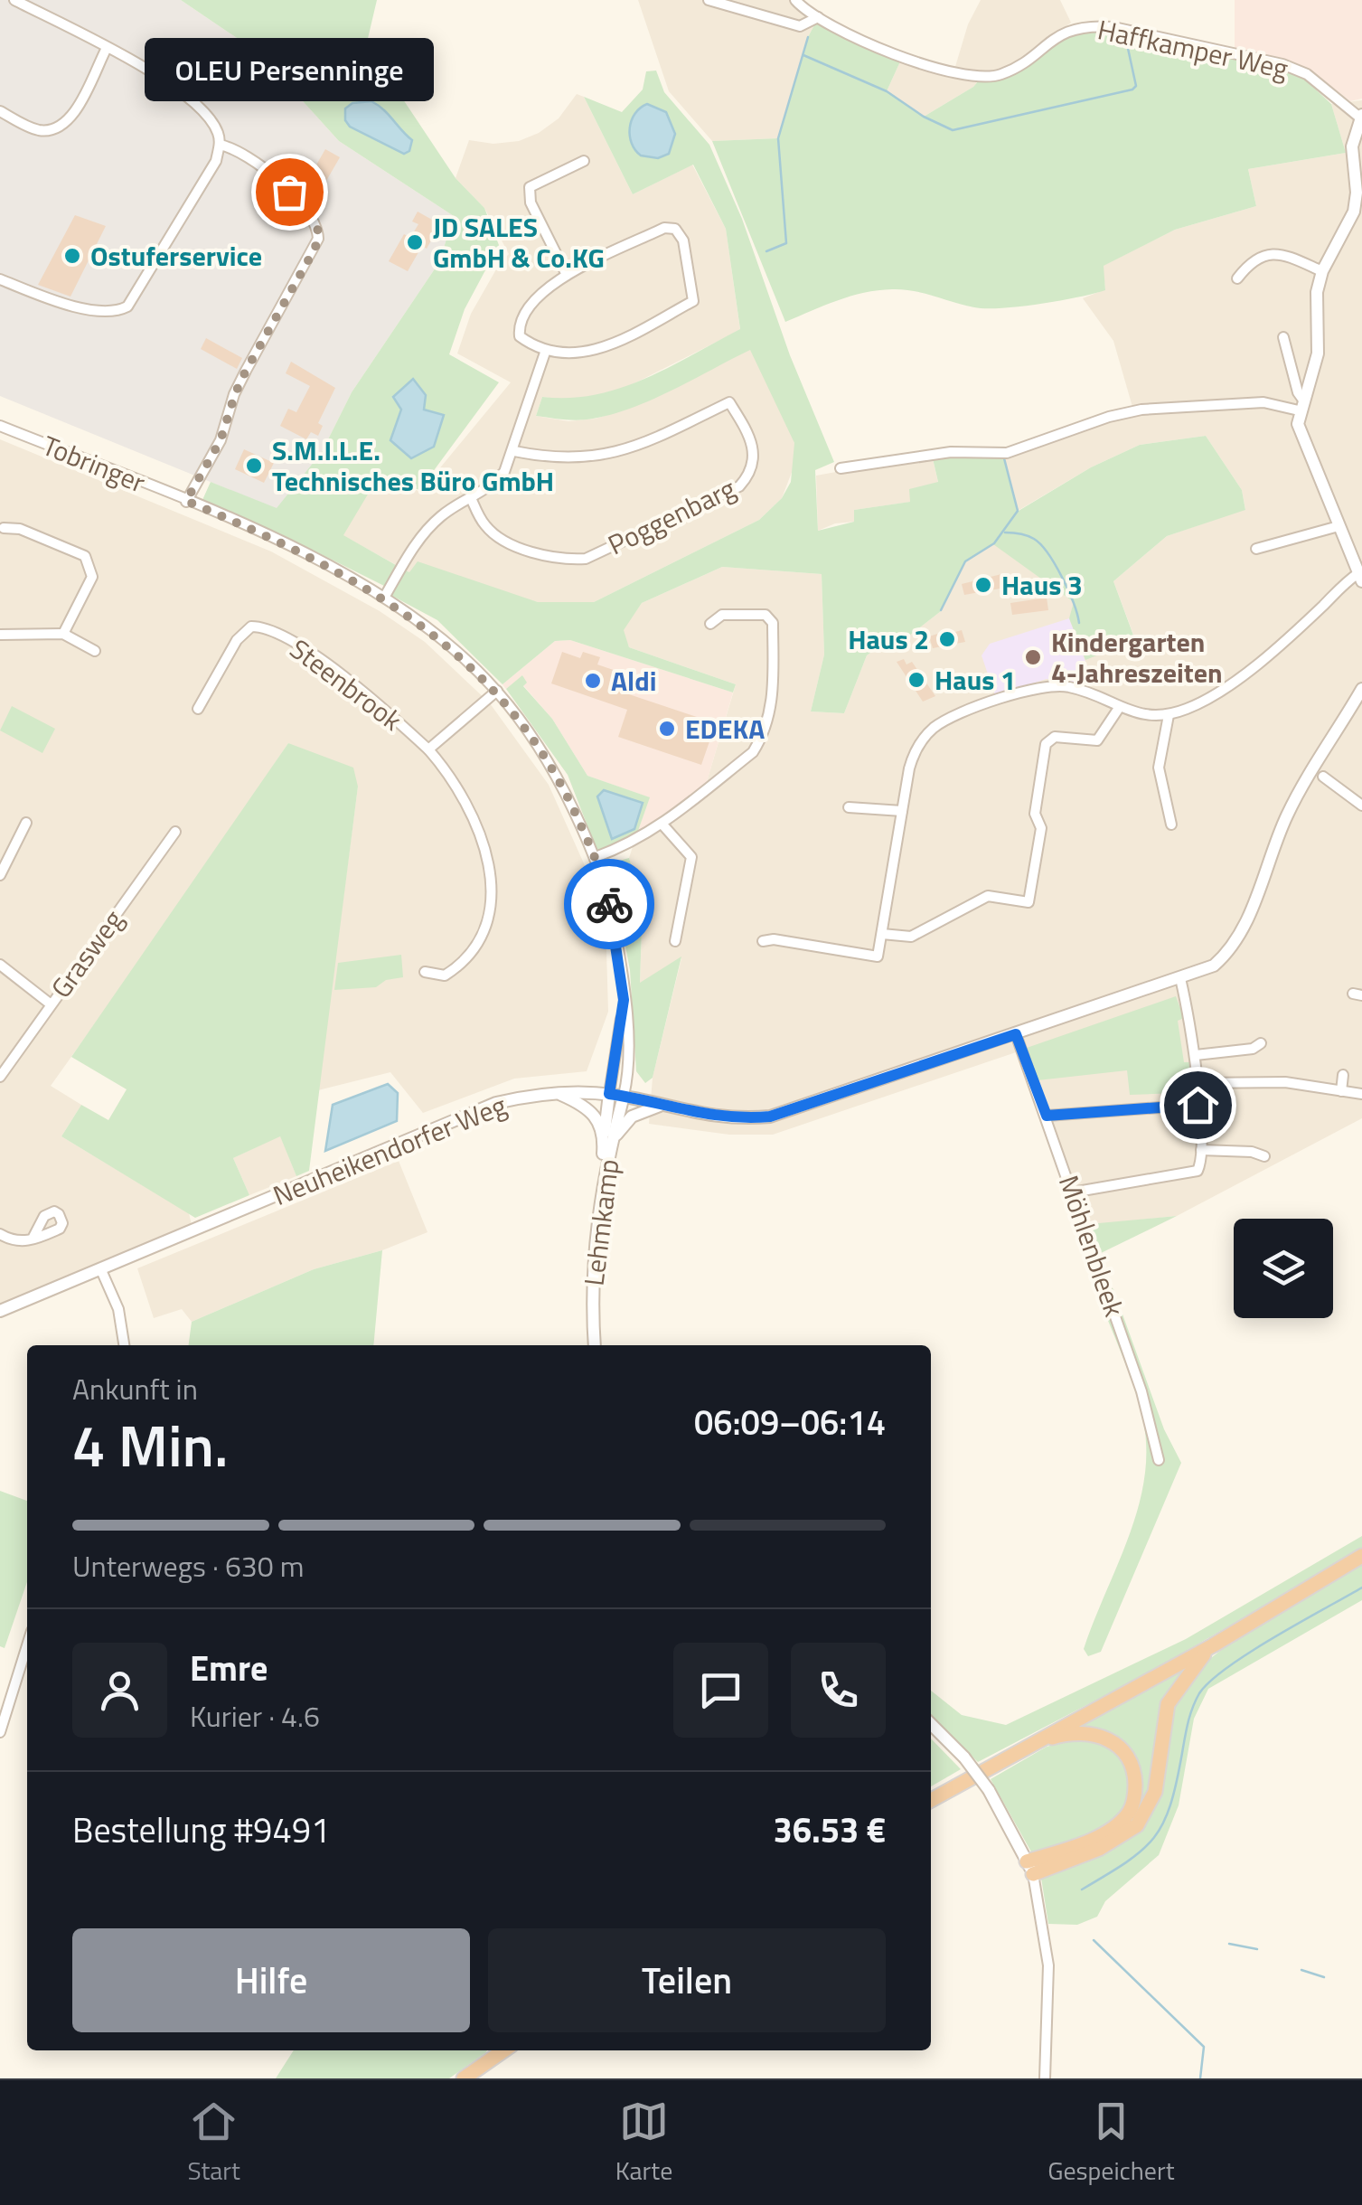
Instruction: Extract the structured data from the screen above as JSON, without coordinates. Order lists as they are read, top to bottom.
{
  "streets": {
    "street": [
      "Haffkamper Weg",
      "Tobringer",
      "Poggenbarg",
      "Steenbrook",
      "Grasweg",
      "Neuheikendorfer Weg",
      "Lehmkamp",
      "Möhlenbleek"
    ]
  },
  "crossings": [
    ["Tobringer", "Neuheikendorfer Weg"],
    ["Tobringer", "Lehmkamp"],
    ["Neuheikendorfer Weg", "Lehmkamp"],
    ["Neuheikendorfer Weg", "Möhlenbleek"]
  ],
  "places": [
    "OLEU Persenninge",
    "JD SALES GmbH & Co.KG",
    "Ostuferservice",
    "S.M.I.L.E. Technisches Büro GmbH",
    "Haus 3",
    "Haus 2",
    "Kindergarten 4-Jahreszeiten",
    "Haus 1",
    "Aldi",
    "EDEKA"
  ],
  "page": {
    "bubble": "OLEU Persenninge",
    "heading": ["4 Min.", "Ankunft in", "06:09–06:14"],
    "panel": [
      "Emre",
      "Kurier · 4.6",
      "Bestellung #9491",
      "36.53 €"
    ],
    "bar": "Unterwegs · 630 m",
    "buttons": ["Hilfe", "Teilen"],
    "tabs": ["Start", "Karte", "Gespeichert"]
  }
}
